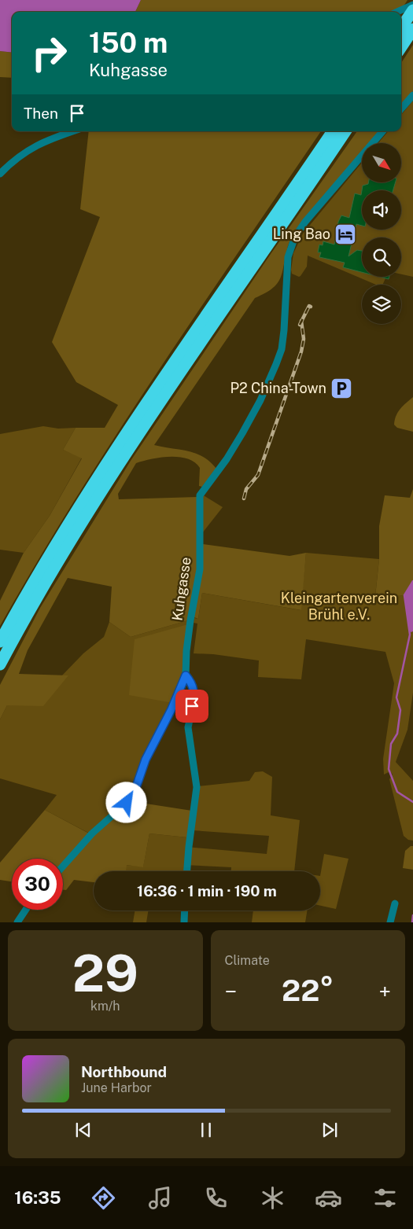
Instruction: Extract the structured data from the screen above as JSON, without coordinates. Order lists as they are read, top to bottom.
{
  "streets": {
    "street": ["Kuhgasse"]
  },
  "parks": ["Kleingartenverein Brühl e.V."],
  "places": {
    "hotel": ["Ling Bao"],
    "parking": ["P2 China-Town"]
  },
  "north": "bottom right",
  "page": {
    "turn": ["150 m", "Kuhgasse"],
    "then": "Then",
    "limit": "30",
    "trip": "16:36 · 1 min · 190 m",
    "tile": [
      ["29", "km/h"],
      "Climate"
    ],
    "heat": ["−", "22°", "+"],
    "song": ["Northbound", "June Harbor"],
    "tabs": "16:35"
  }
}
